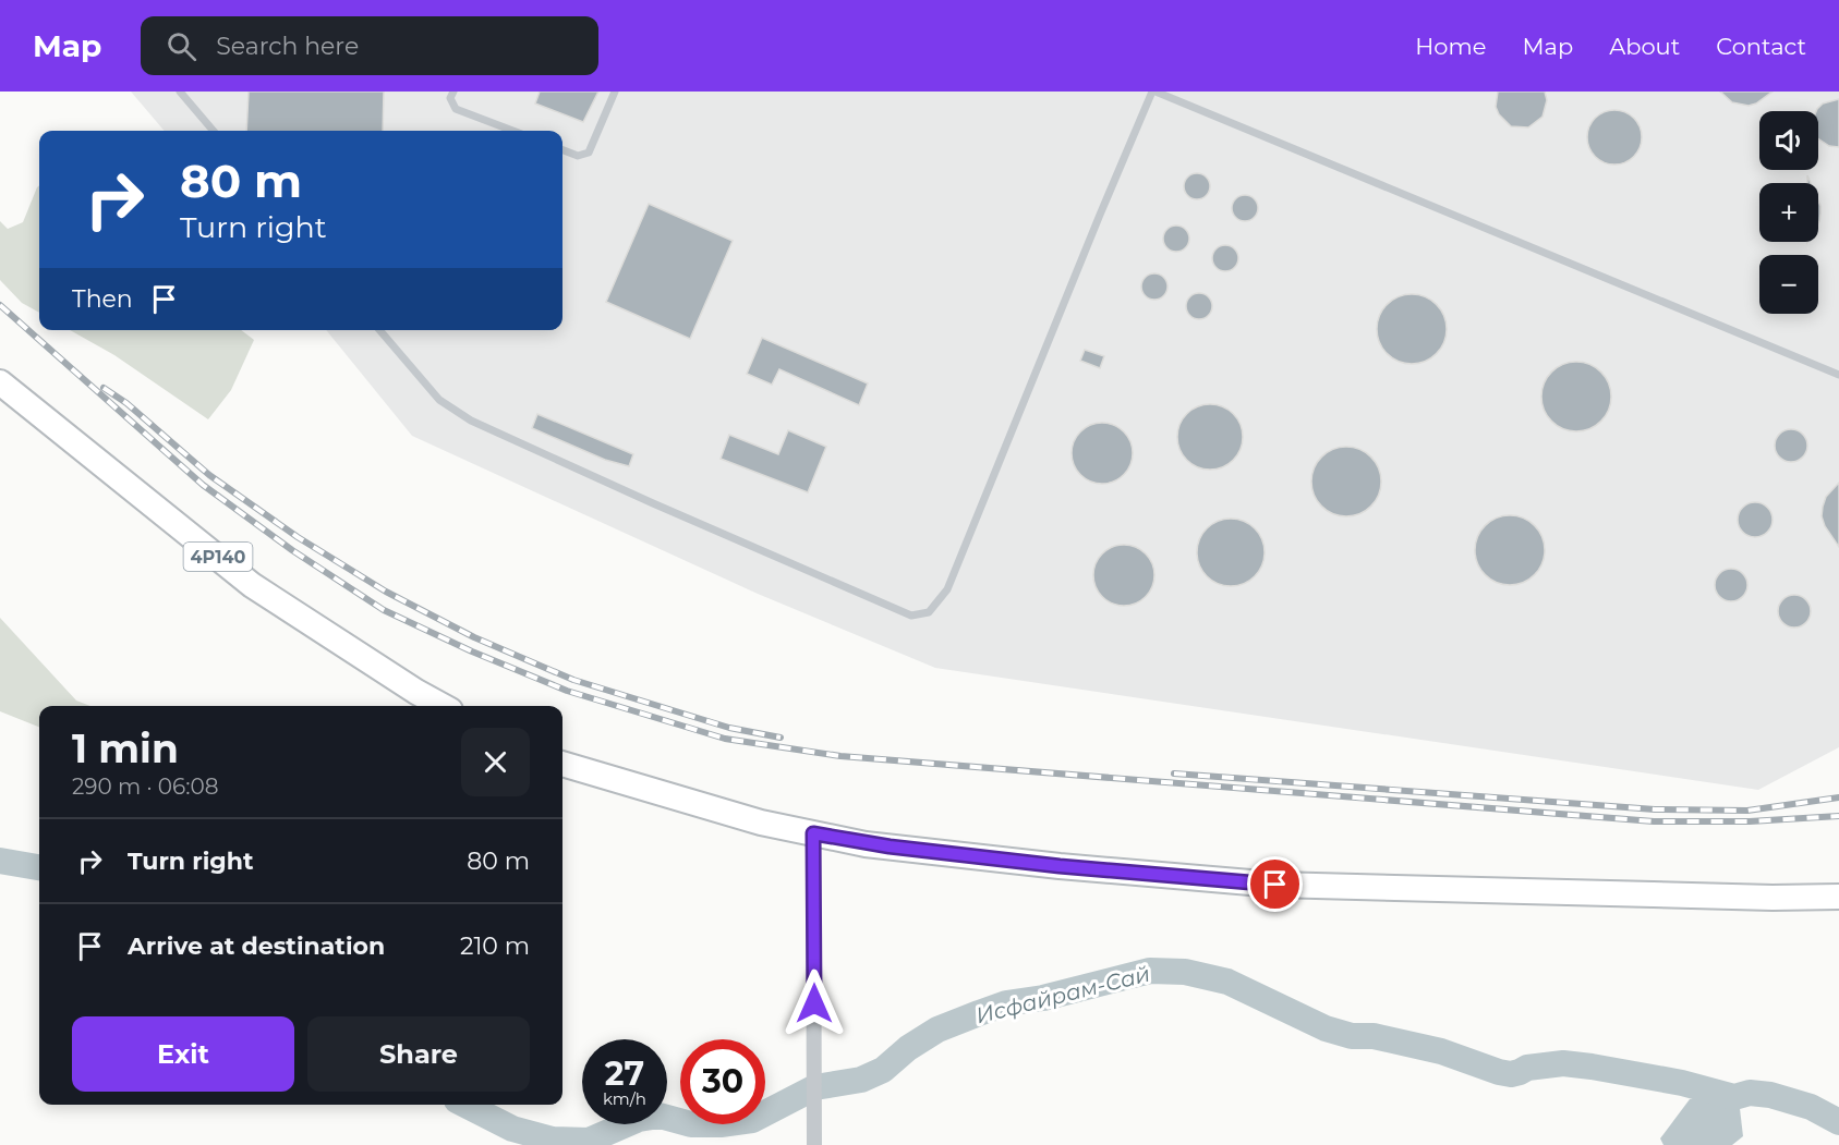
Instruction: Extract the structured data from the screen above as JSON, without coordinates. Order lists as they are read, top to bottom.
{
  "streets": {
    "main road": ["4P140"]
  },
  "water": ["Исфайрам-Сай"],
  "page": {
    "header": "Map",
    "search": "Search here",
    "nav": [
      "Home",
      "Map",
      "About",
      "Contact"
    ],
    "map_buttons": ["+", "−"],
    "turn": ["80 m", "Turn right"],
    "then": "Then",
    "heading": ["1 min", "290 m · 06:08"],
    "list": [
      {
        "name": "Turn right",
        "value": "80 m"
      },
      {
        "name": "Arrive at destination",
        "value": "210 m"
      }
    ],
    "buttons": ["Exit", "Share"],
    "speed": "27 km/h",
    "limit": "30"
  }
}
